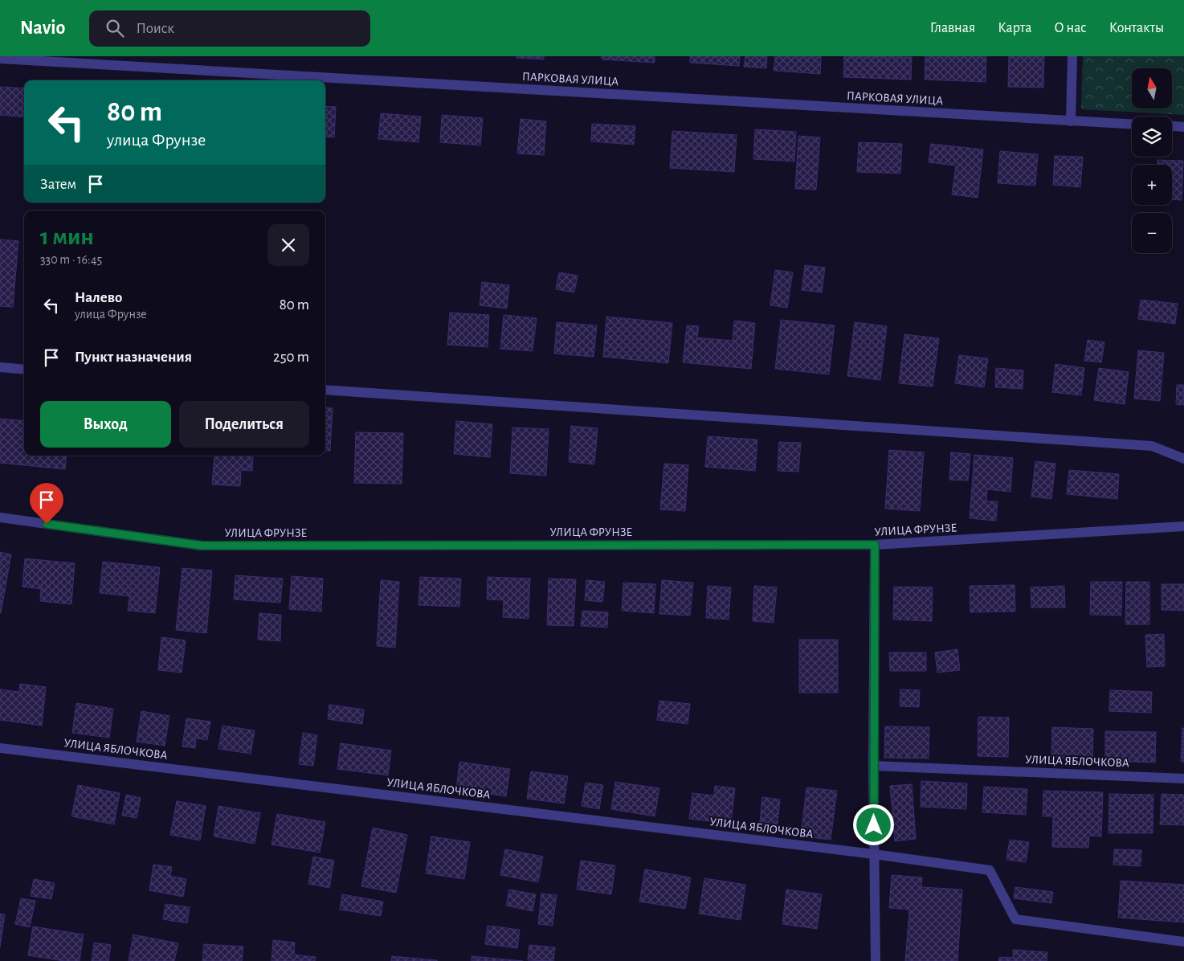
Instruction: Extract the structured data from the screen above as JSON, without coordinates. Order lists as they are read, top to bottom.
{
  "streets": {
    "street": ["ПАРКОВАЯ УЛИЦА", "УЛИЦА ФРУНЗЕ", "УЛИЦА ЯБЛОЧКОВА"]
  },
  "north": "top",
  "page": {
    "header": "Navio",
    "search": "Поиск",
    "nav": [
      "Главная",
      "Карта",
      "О нас",
      "Контакты"
    ],
    "map_buttons": ["+", "−"],
    "turn": ["80 m", "улица Фрунзе"],
    "then": "Затем",
    "heading": ["1 мин", "330 m · 16:45"],
    "list": [
      {
        "name": "Налево",
        "note": "улица Фрунзе",
        "value": "80 m"
      },
      {
        "name": "Пункт назначения",
        "value": "250 m"
      }
    ],
    "buttons": ["Выход", "Поделиться"]
  }
}
